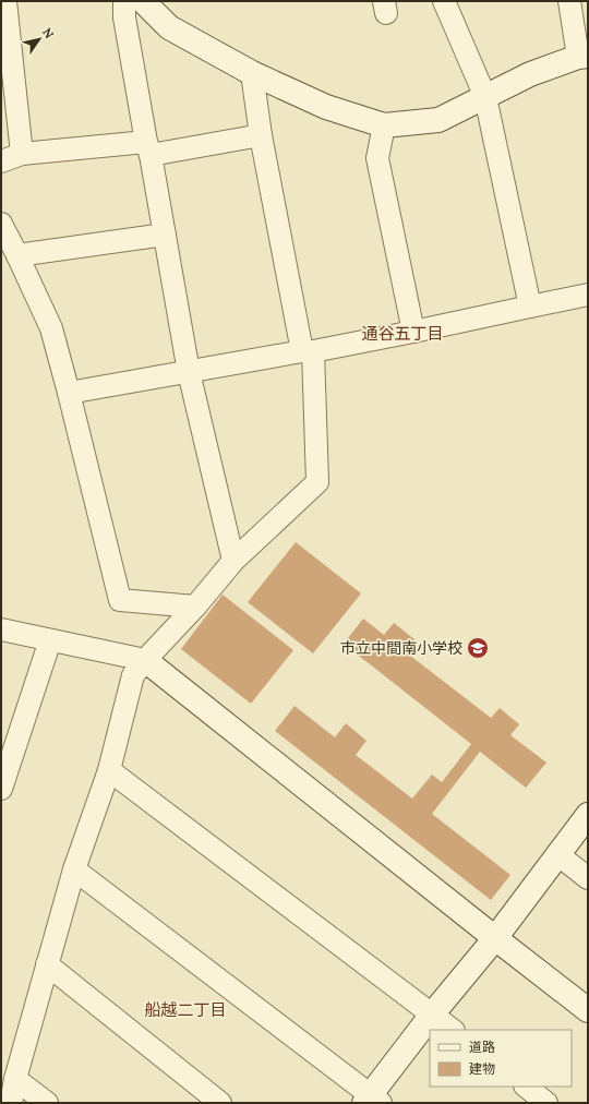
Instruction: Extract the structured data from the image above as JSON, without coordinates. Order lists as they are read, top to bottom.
{
  "districts": ["通谷五丁目", "船越二丁目"],
  "places": {
    "school or university": ["市立中間南小学校"]
  },
  "legend": ["道路", "建物"],
  "north": "top right"
}
